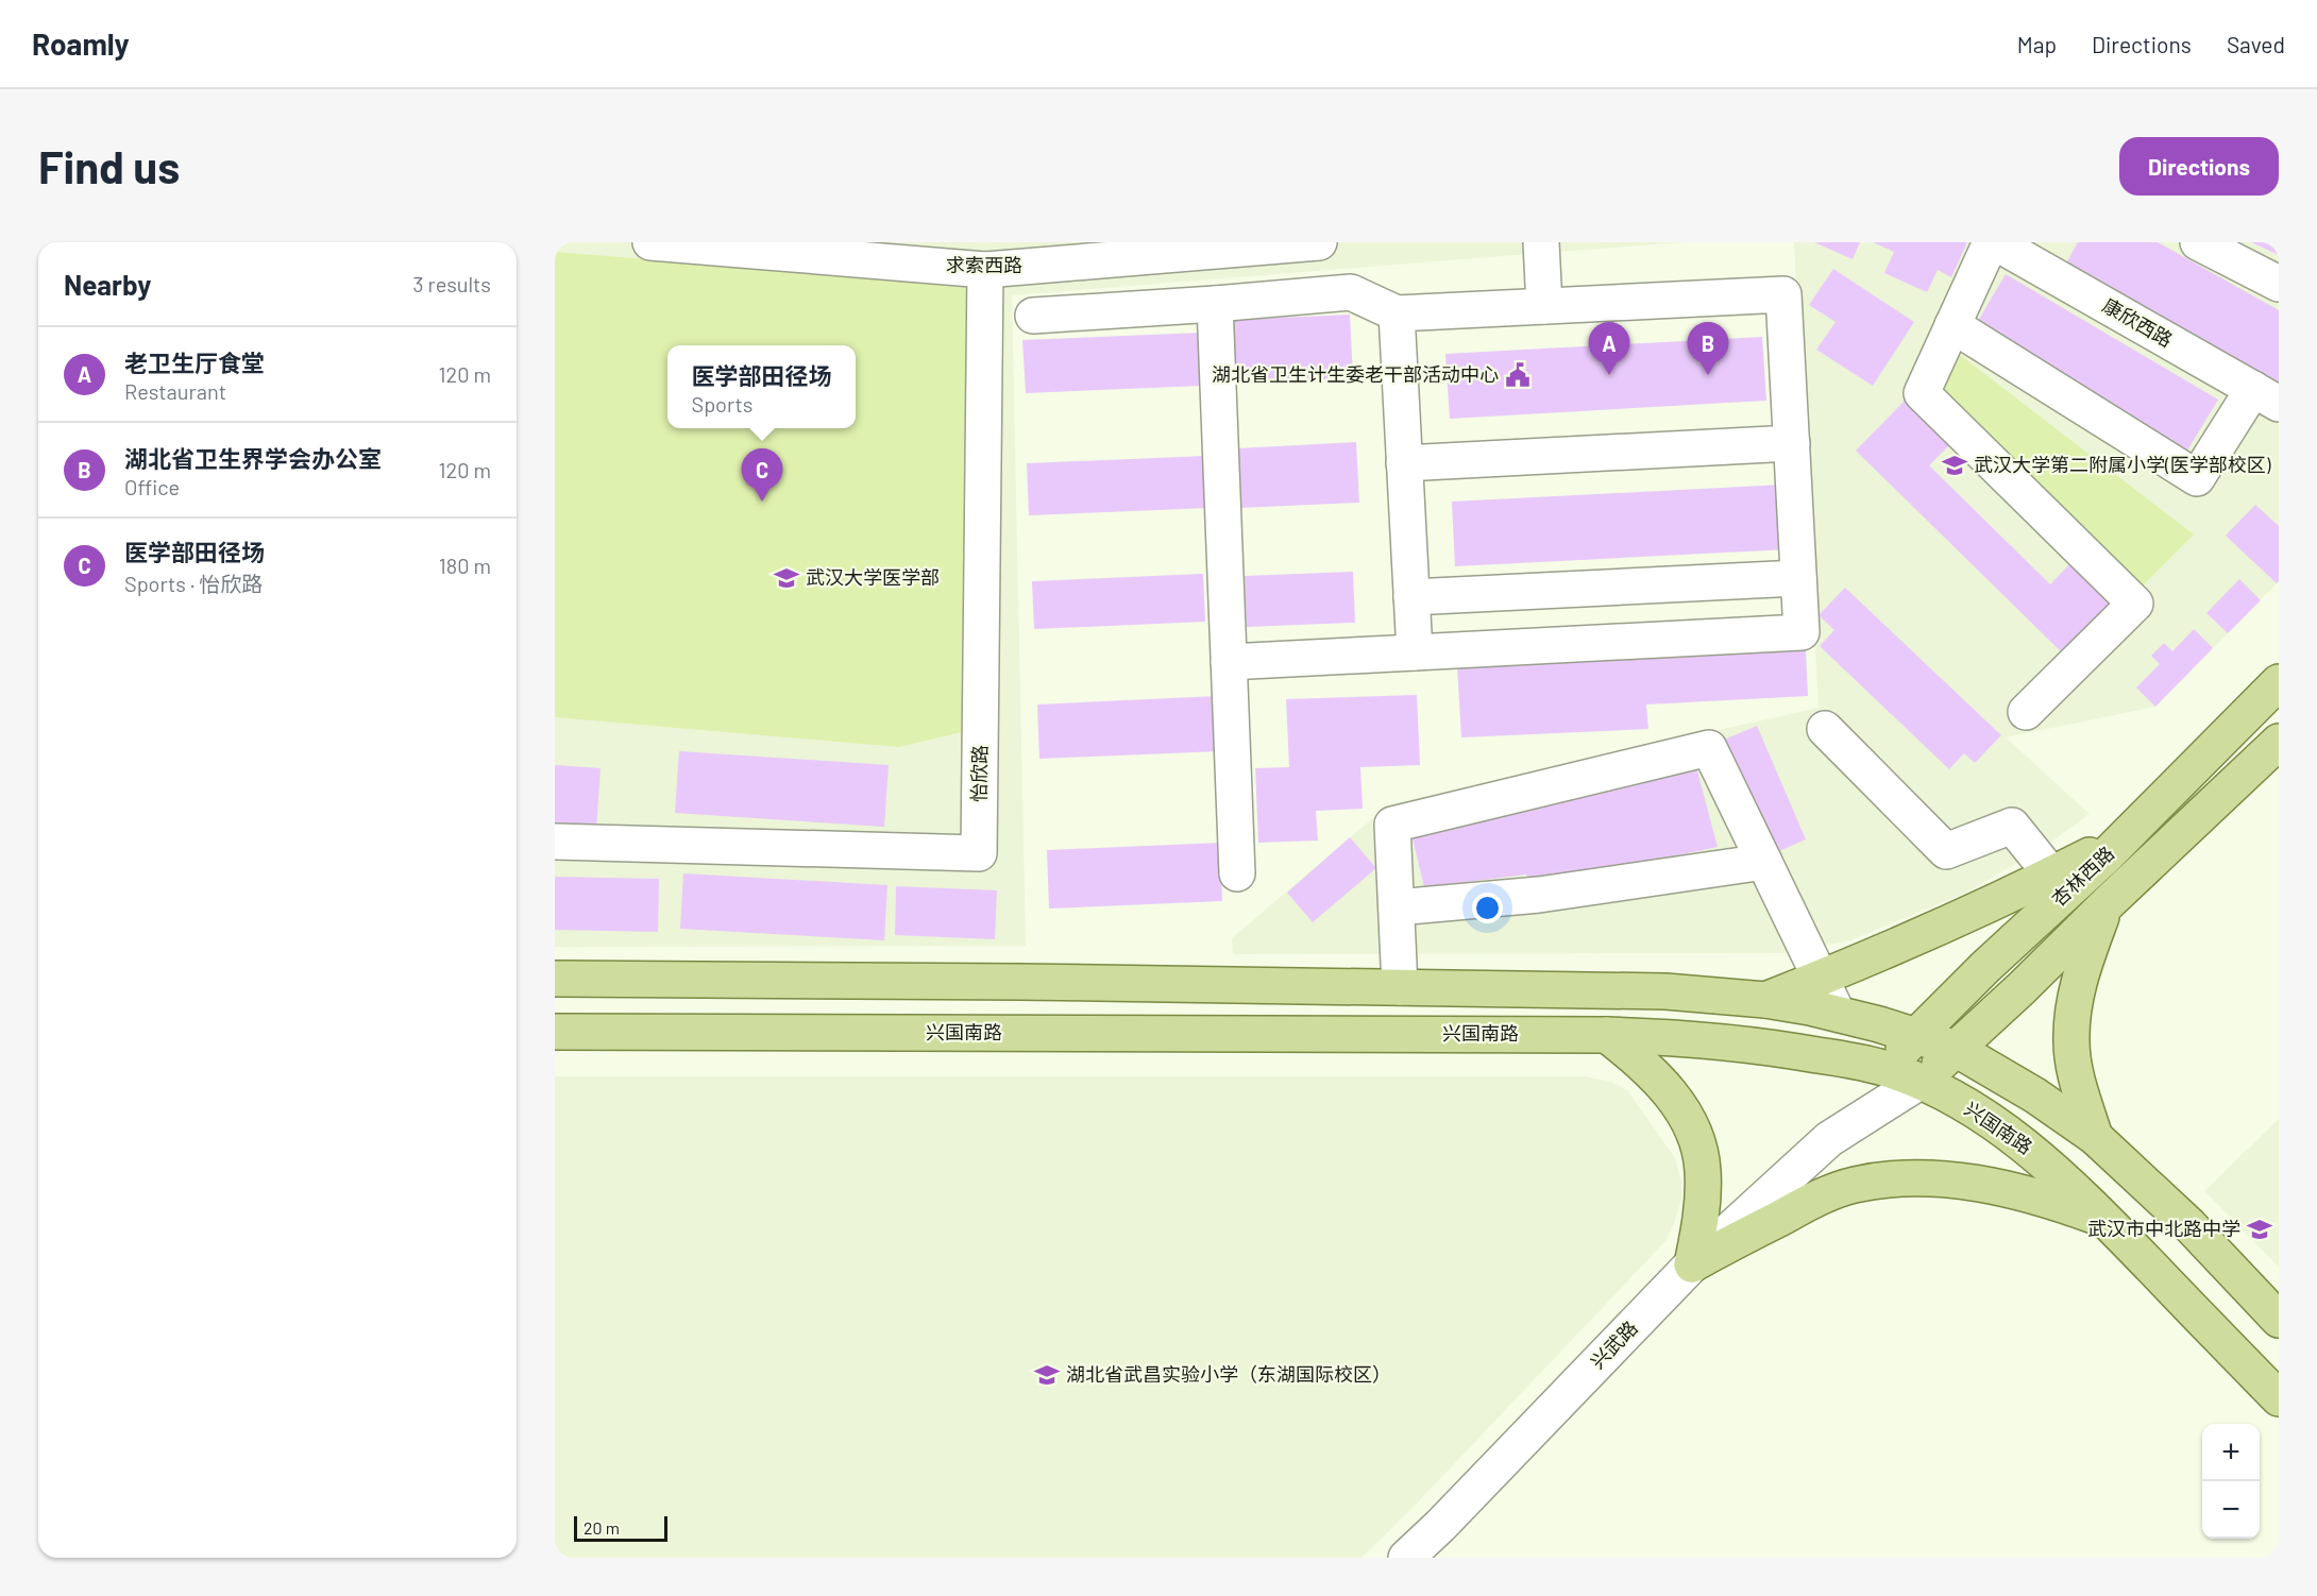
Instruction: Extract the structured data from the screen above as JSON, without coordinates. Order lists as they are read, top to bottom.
{
  "streets": {
    "main road": ["杏林西路", "兴国南路"],
    "street": [
      "求索西路",
      "康欣西路",
      "怡欣路",
      "兴武路"
    ]
  },
  "crossings": [
    ["求索西路", "怡欣路"],
    ["杏林西路", "兴国南路"],
    ["杏林西路", "兴武路"],
    ["兴国南路", "兴武路"]
  ],
  "places": {
    "public building": ["湖北省卫生计生委老干部活动中心"],
    "school or university": [
      "武汉大学第二附属小学(医学部校区)",
      "武汉大学医学部",
      "武汉市中北路中学",
      "湖北省武昌实验小学（东湖国际校区）"
    ]
  },
  "scale_bar": "20 m",
  "page": {
    "header": "Roamly",
    "nav": ["Map", "Directions", "Saved"],
    "buttons": "Directions",
    "title": "Find us",
    "heading": ["Nearby", "3 results"],
    "pins": ["A", "B", "C"],
    "list": [
      {
        "mark": "A",
        "name": "老卫生厅食堂",
        "note": "Restaurant",
        "value": "120 m"
      },
      {
        "mark": "B",
        "name": "湖北省卫生界学会办公室",
        "note": "Office",
        "value": "120 m"
      },
      {
        "mark": "C",
        "name": "医学部田径场",
        "note": "Sports · 怡欣路",
        "value": "180 m"
      }
    ],
    "popup": ["医学部田径场", "Sports"],
    "map_buttons": ["+", "−"],
    "scale": "20 m"
  }
}
